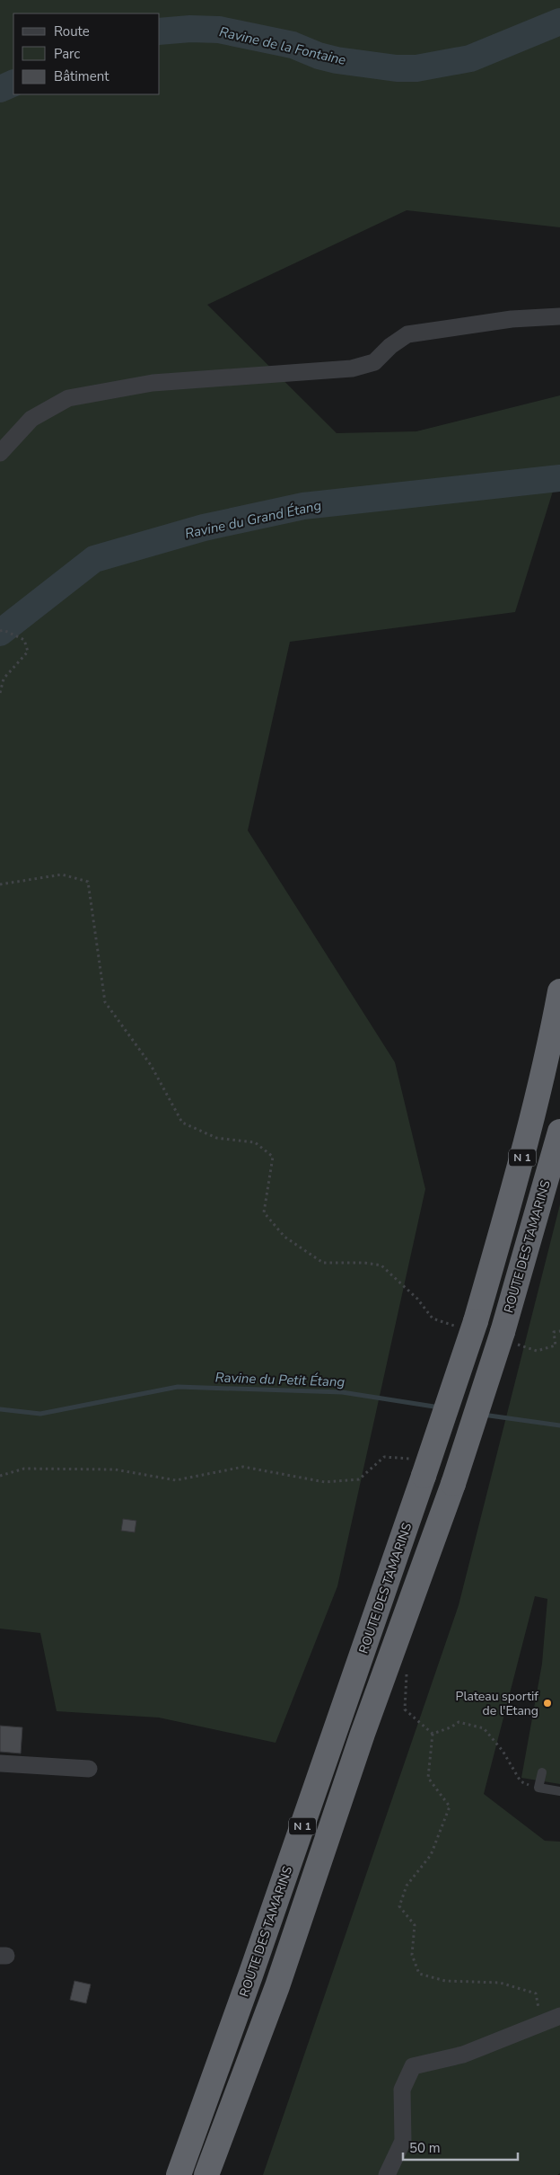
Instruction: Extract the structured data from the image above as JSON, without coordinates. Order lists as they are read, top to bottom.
{
  "streets": {
    "highway": ["N 1", "ROUTE DES TAMARINS"]
  },
  "water": ["Ravine de la Fontaine", "Ravine du Grand Étang", "Ravine du Petit Étang"],
  "places": ["Plateau sportif de l'Etang"],
  "legend": ["Route", "Parc", "Bâtiment"],
  "scale_bar": "50 m"
}
